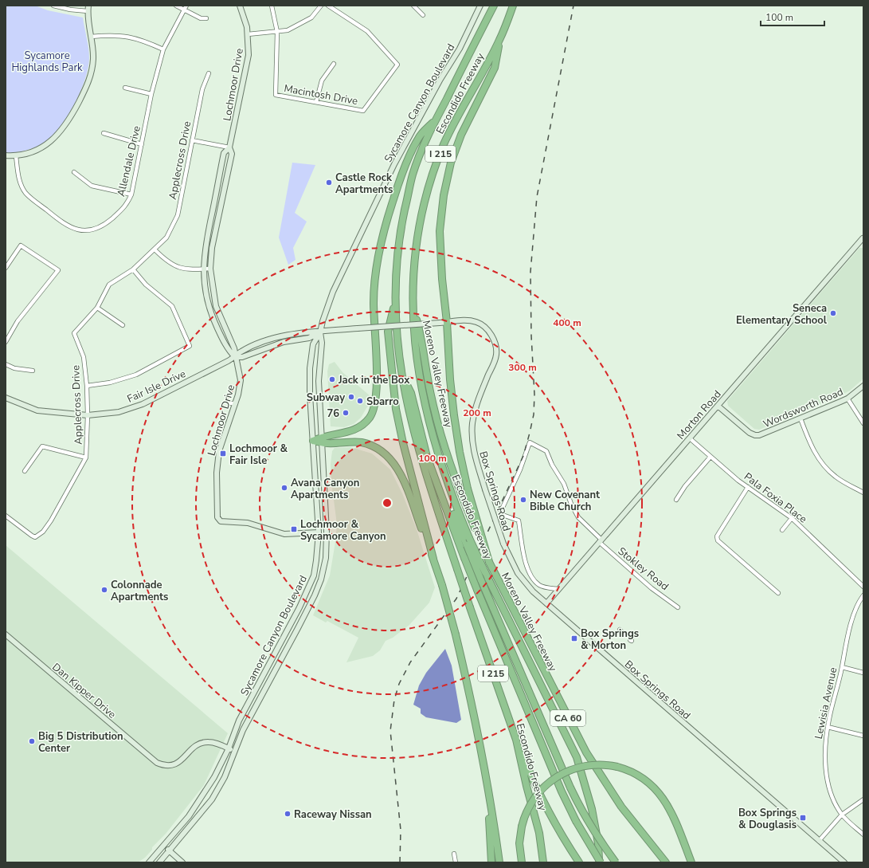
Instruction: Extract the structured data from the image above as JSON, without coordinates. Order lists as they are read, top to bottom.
{
  "streets": {
    "highway": [
      "Escondido Freeway",
      "I 215",
      "Moreno Valley Freeway",
      "CA 60"
    ],
    "street": [
      "Lochmoor Drive",
      "Macintosh Drive",
      "Sycamore Canyon Boulevard",
      "Applecross Drive",
      "Allendale Drive",
      "Fair Isle Drive",
      "Wordsworth Road",
      "Morton Road",
      "Box Springs Road",
      "Pala Foxia Place",
      "Stokley Road",
      "Dan Kipper Drive",
      "Lewisia Avenue"
    ]
  },
  "crossings": [
    ["Lochmoor Drive", "Sycamore Canyon Boulevard"],
    ["Lochmoor Drive", "Fair Isle Drive"],
    ["Escondido Freeway", "Moreno Valley Freeway"],
    ["Sycamore Canyon Boulevard", "Fair Isle Drive"],
    ["Sycamore Canyon Boulevard", "Dan Kipper Drive"],
    ["Applecross Drive", "Fair Isle Drive"],
    ["Fair Isle Drive", "Box Springs Road"],
    ["Wordsworth Road", "Morton Road"],
    ["Morton Road", "Box Springs Road"],
    ["Morton Road", "Pala Foxia Place"],
    ["Morton Road", "Stokley Road"]
  ],
  "parks": ["Sycamore Highlands Park"],
  "places": {
    "other": [
      "Castle Rock Apartments",
      "Seneca Elementary School",
      "Jack in the Box",
      "Subway",
      "Sbarro",
      "76",
      "Avana Canyon Apartments",
      "New Covenant Bible Church",
      "Colonnade Apartments",
      "Big 5 Distribution Center",
      "Raceway Nissan"
    ],
    "transit": [
      "Lochmoor & Fair Isle",
      "Lochmoor & Sycamore Canyon",
      "Box Springs & Morton",
      "Box Springs & Douglasis"
    ]
  },
  "scale_bar": "100 m",
  "rings": [
    "400 m",
    "300 m",
    "200 m",
    "100 m"
  ]
}
